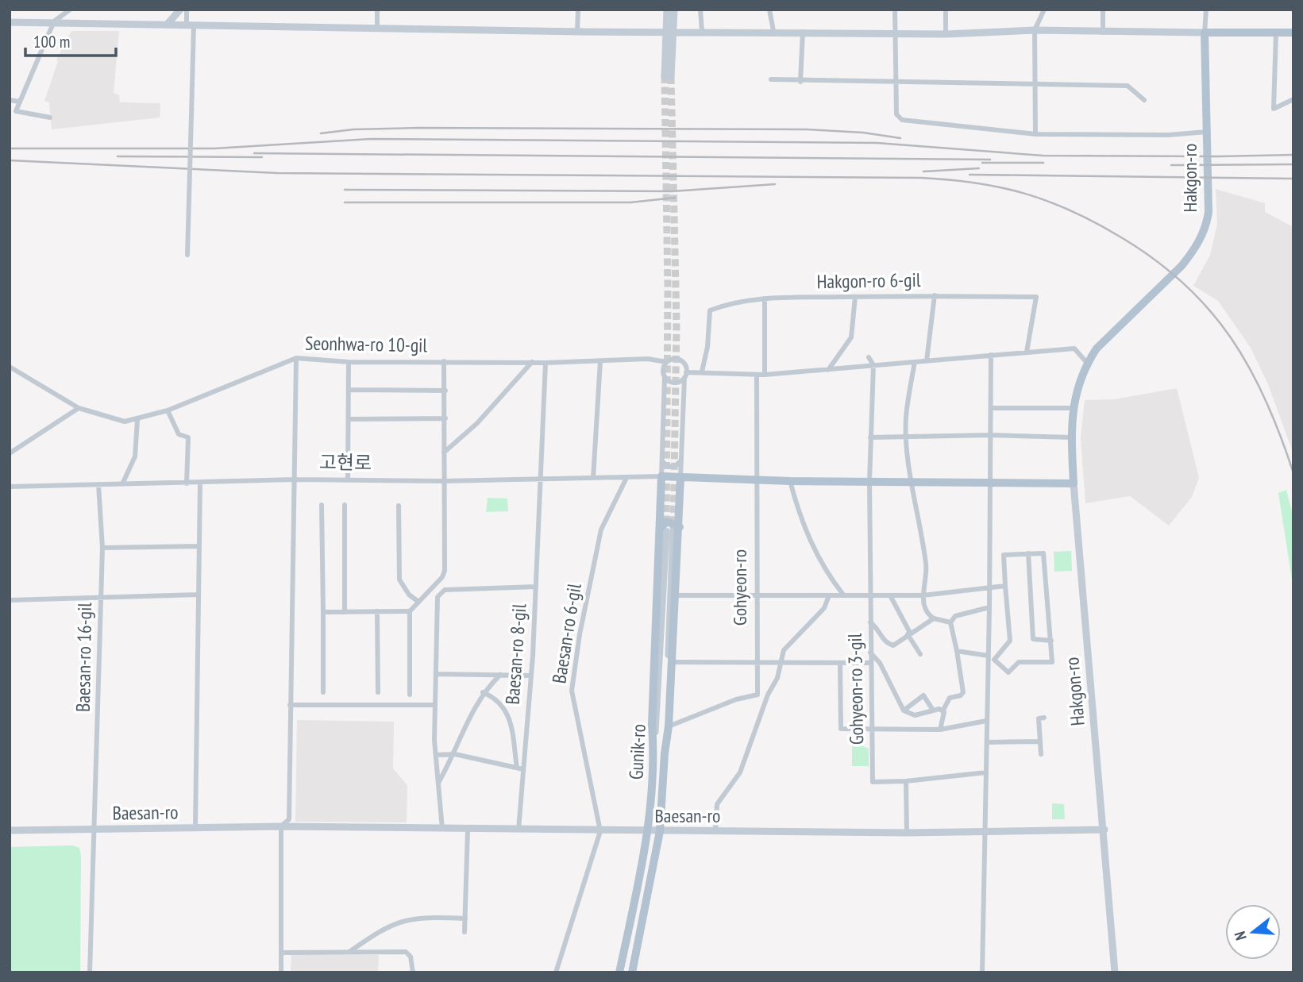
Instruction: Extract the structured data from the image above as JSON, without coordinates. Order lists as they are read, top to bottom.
{
  "streets": {
    "main road": ["Hakgon-ro", "고현로", "Gunik-ro"],
    "street": [
      "Hakgon-ro 6-gil",
      "Seonhwa-ro 10-gil",
      "Gohyeon-ro",
      "Baesan-ro 6-gil",
      "Baesan-ro 8-gil",
      "Baesan-ro 16-gil",
      "Gohyeon-ro 3-gil",
      "Baesan-ro"
    ]
  },
  "crossings": [
    ["Hakgon-ro", "Baesan-ro"],
    ["Seonhwa-ro 10-gil", "Baesan-ro 8-gil"],
    ["고현로", "Baesan-ro 6-gil"],
    ["고현로", "Baesan-ro 8-gil"],
    ["고현로", "Baesan-ro 16-gil"],
    ["Gohyeon-ro", "Gunik-ro"],
    ["Baesan-ro 6-gil", "Baesan-ro"],
    ["Baesan-ro 8-gil", "Baesan-ro"],
    ["Baesan-ro 16-gil", "Baesan-ro"],
    ["Gunik-ro", "Baesan-ro"]
  ],
  "scale_bar": "100 m",
  "north": "left"
}
